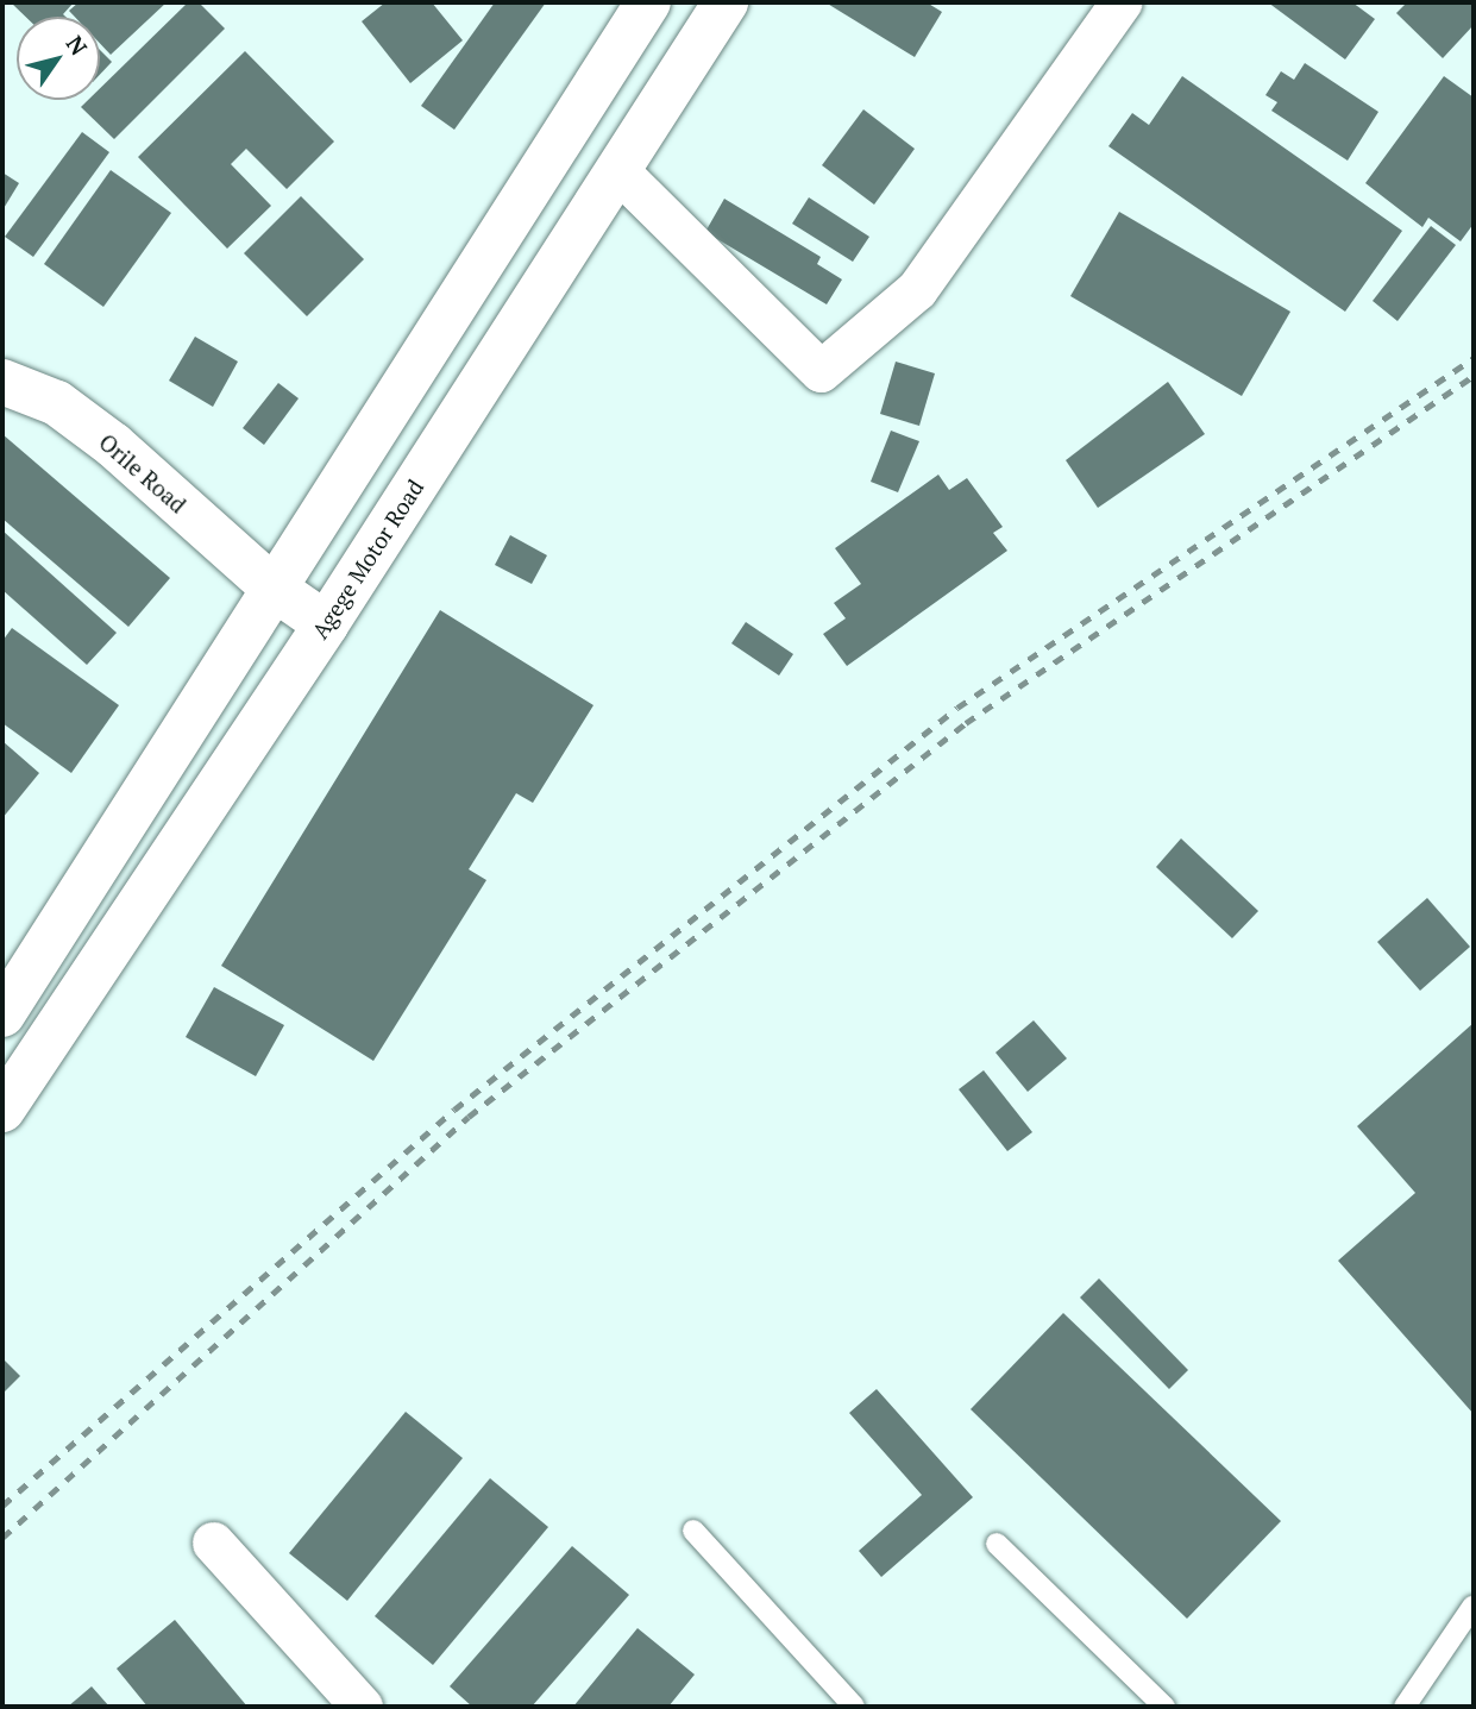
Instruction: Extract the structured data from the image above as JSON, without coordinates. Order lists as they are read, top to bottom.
{
  "streets": {
    "main road": ["Orile Road", "Agege Motor Road"]
  },
  "crossings": [
    ["Orile Road", "Agege Motor Road"]
  ],
  "north": "top right"
}
